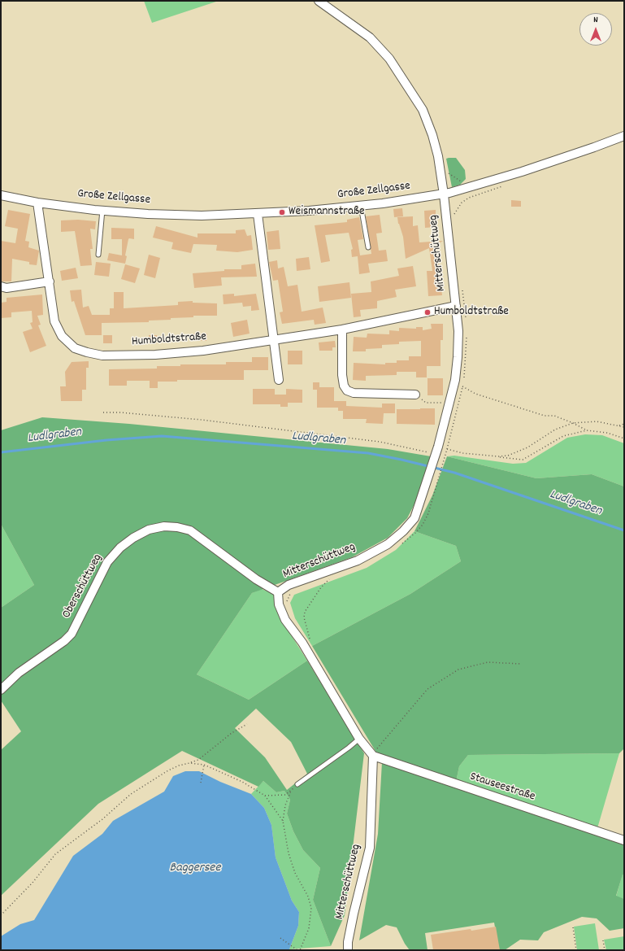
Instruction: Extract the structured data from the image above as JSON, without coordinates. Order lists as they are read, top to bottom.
{
  "streets": {
    "street": [
      "Große Zellgasse",
      "Mitterschüttweg",
      "Humboldtstraße",
      "Oberschüttweg",
      "Stauseestraße"
    ]
  },
  "crossings": [
    ["Große Zellgasse", "Mitterschüttweg"],
    ["Große Zellgasse", "Humboldtstraße"],
    ["Mitterschüttweg", "Humboldtstraße"],
    ["Mitterschüttweg", "Oberschüttweg"],
    ["Mitterschüttweg", "Stauseestraße"]
  ],
  "water": ["Ludlgraben", "Baggersee"],
  "places": ["Weismannstraße", "Humboldtstraße"],
  "north": "top"
}
